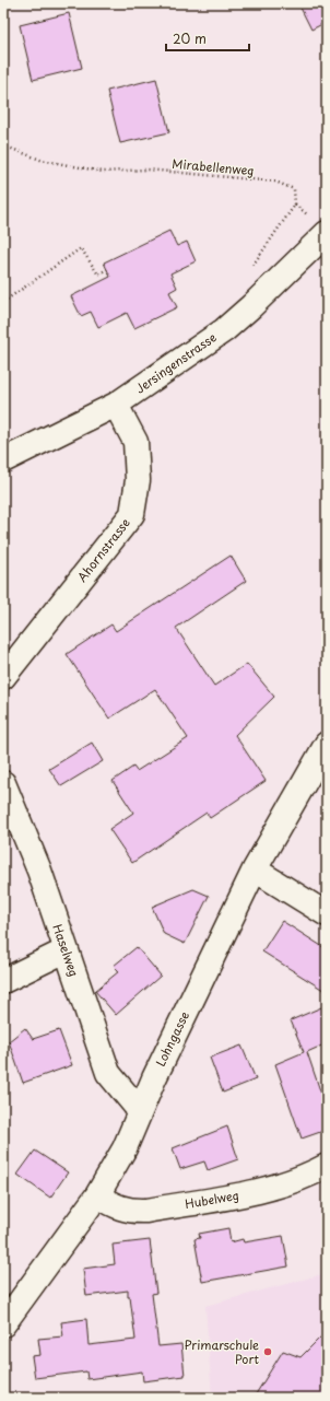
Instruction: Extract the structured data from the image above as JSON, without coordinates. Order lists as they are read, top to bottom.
{
  "streets": {
    "street": [
      "Jersingenstrasse",
      "Ahornstrasse",
      "Haselweg",
      "Lohngasse",
      "Hubelweg"
    ],
    "path": ["Mirabellenweg"]
  },
  "crossings": [
    ["Jersingenstrasse", "Ahornstrasse"],
    ["Haselweg", "Lohngasse"],
    ["Lohngasse", "Hubelweg"]
  ],
  "places": ["Primarschule Port"],
  "scale_bar": "20 m"
}
